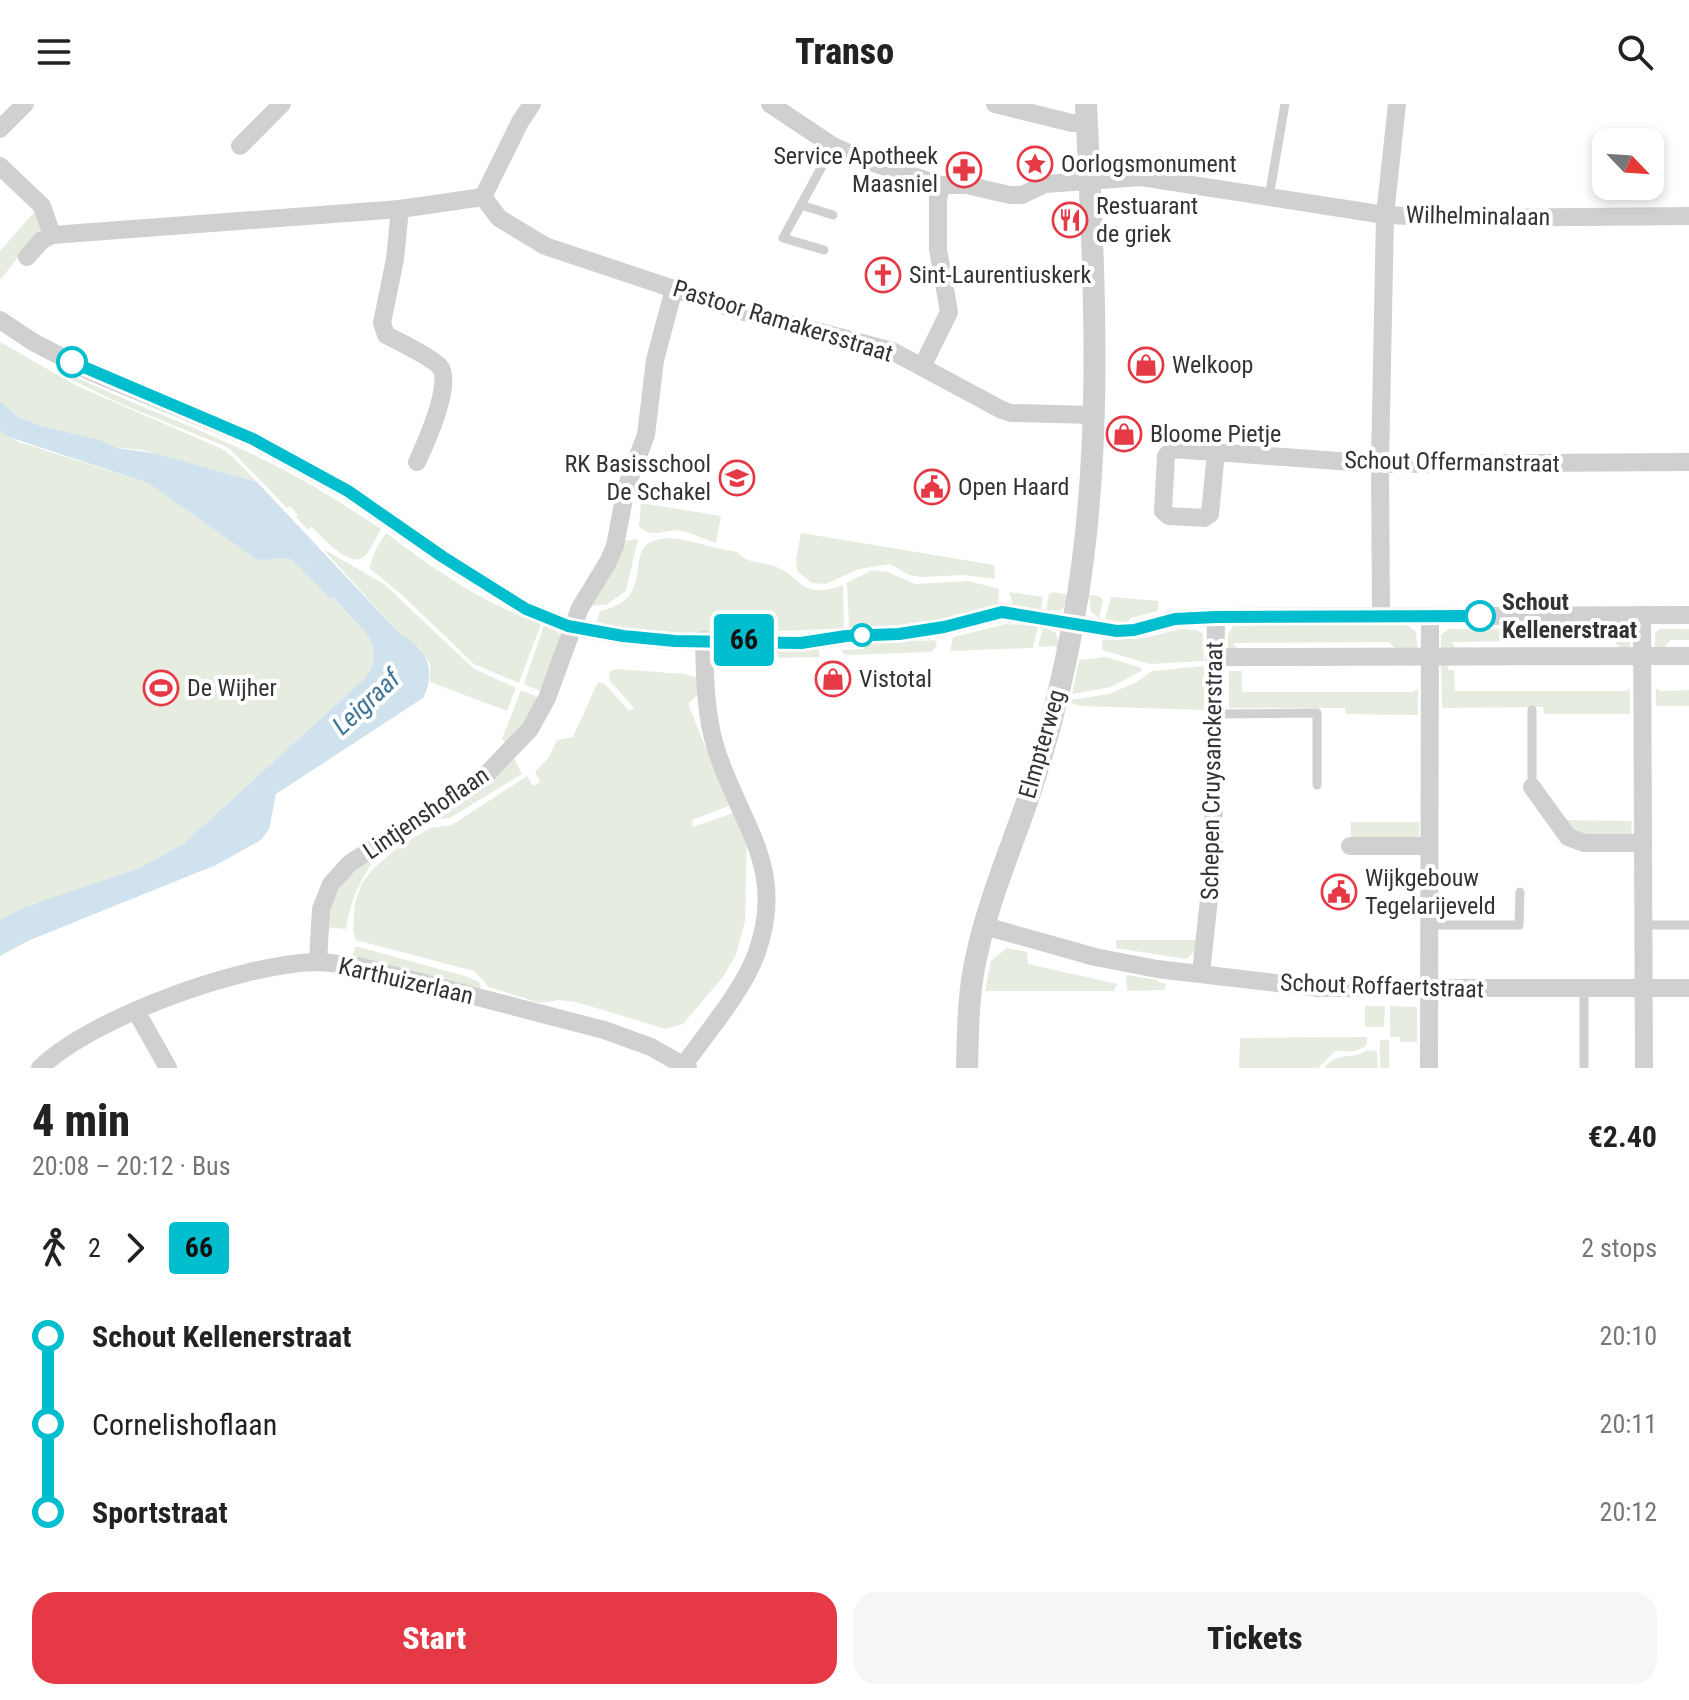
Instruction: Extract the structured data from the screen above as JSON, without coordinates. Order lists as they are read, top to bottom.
{
  "streets": {
    "street": [
      "Wilhelminalaan",
      "Pastoor Ramakersstraat",
      "Schout Offermanstraat",
      "Elmpterweg",
      "Schepen Cruysanckerstraat",
      "Lintjenshoflaan",
      "Karthuizerlaan",
      "Schout Roffaertstraat"
    ]
  },
  "crossings": [
    ["Wilhelminalaan", "Elmpterweg"],
    ["Pastoor Ramakersstraat", "Elmpterweg"],
    ["Pastoor Ramakersstraat", "Lintjenshoflaan"],
    ["Elmpterweg", "Schout Roffaertstraat"],
    ["Schepen Cruysanckerstraat", "Schout Roffaertstraat"],
    ["Lintjenshoflaan", "Karthuizerlaan"]
  ],
  "water": ["Leigraaf"],
  "places": {
    "place": ["Oorlogsmonument"],
    "pharmacy": ["Service Apotheek Maasniel"],
    "restaurant": ["Restuarant de griek"],
    "church": ["Sint-Laurentiuskerk"],
    "shop": ["Welkoop", "Bloome Pietje", "Vistotal"],
    "school or university": ["RK Basisschool De Schakel"],
    "public building": ["Open Haard", "Wijkgebouw Tegelarijeveld"],
    "other": ["Schout Kellenerstraat"],
    "sports": ["De Wijher"]
  },
  "lines": ["bus line 66"],
  "north": "bottom right",
  "page": {
    "header": "Transo",
    "on_map": "66",
    "heading": ["4 min", "20:08 – 20:12 · Bus", "€2.40"],
    "legs": ["2", "66", "2 stops"],
    "list": [
      {
        "name": "Schout Kellenerstraat",
        "value": "20:10"
      },
      {
        "name": "Cornelishoflaan",
        "value": "20:11"
      },
      {
        "name": "Sportstraat",
        "value": "20:12"
      }
    ],
    "buttons": ["Start", "Tickets"]
  }
}
